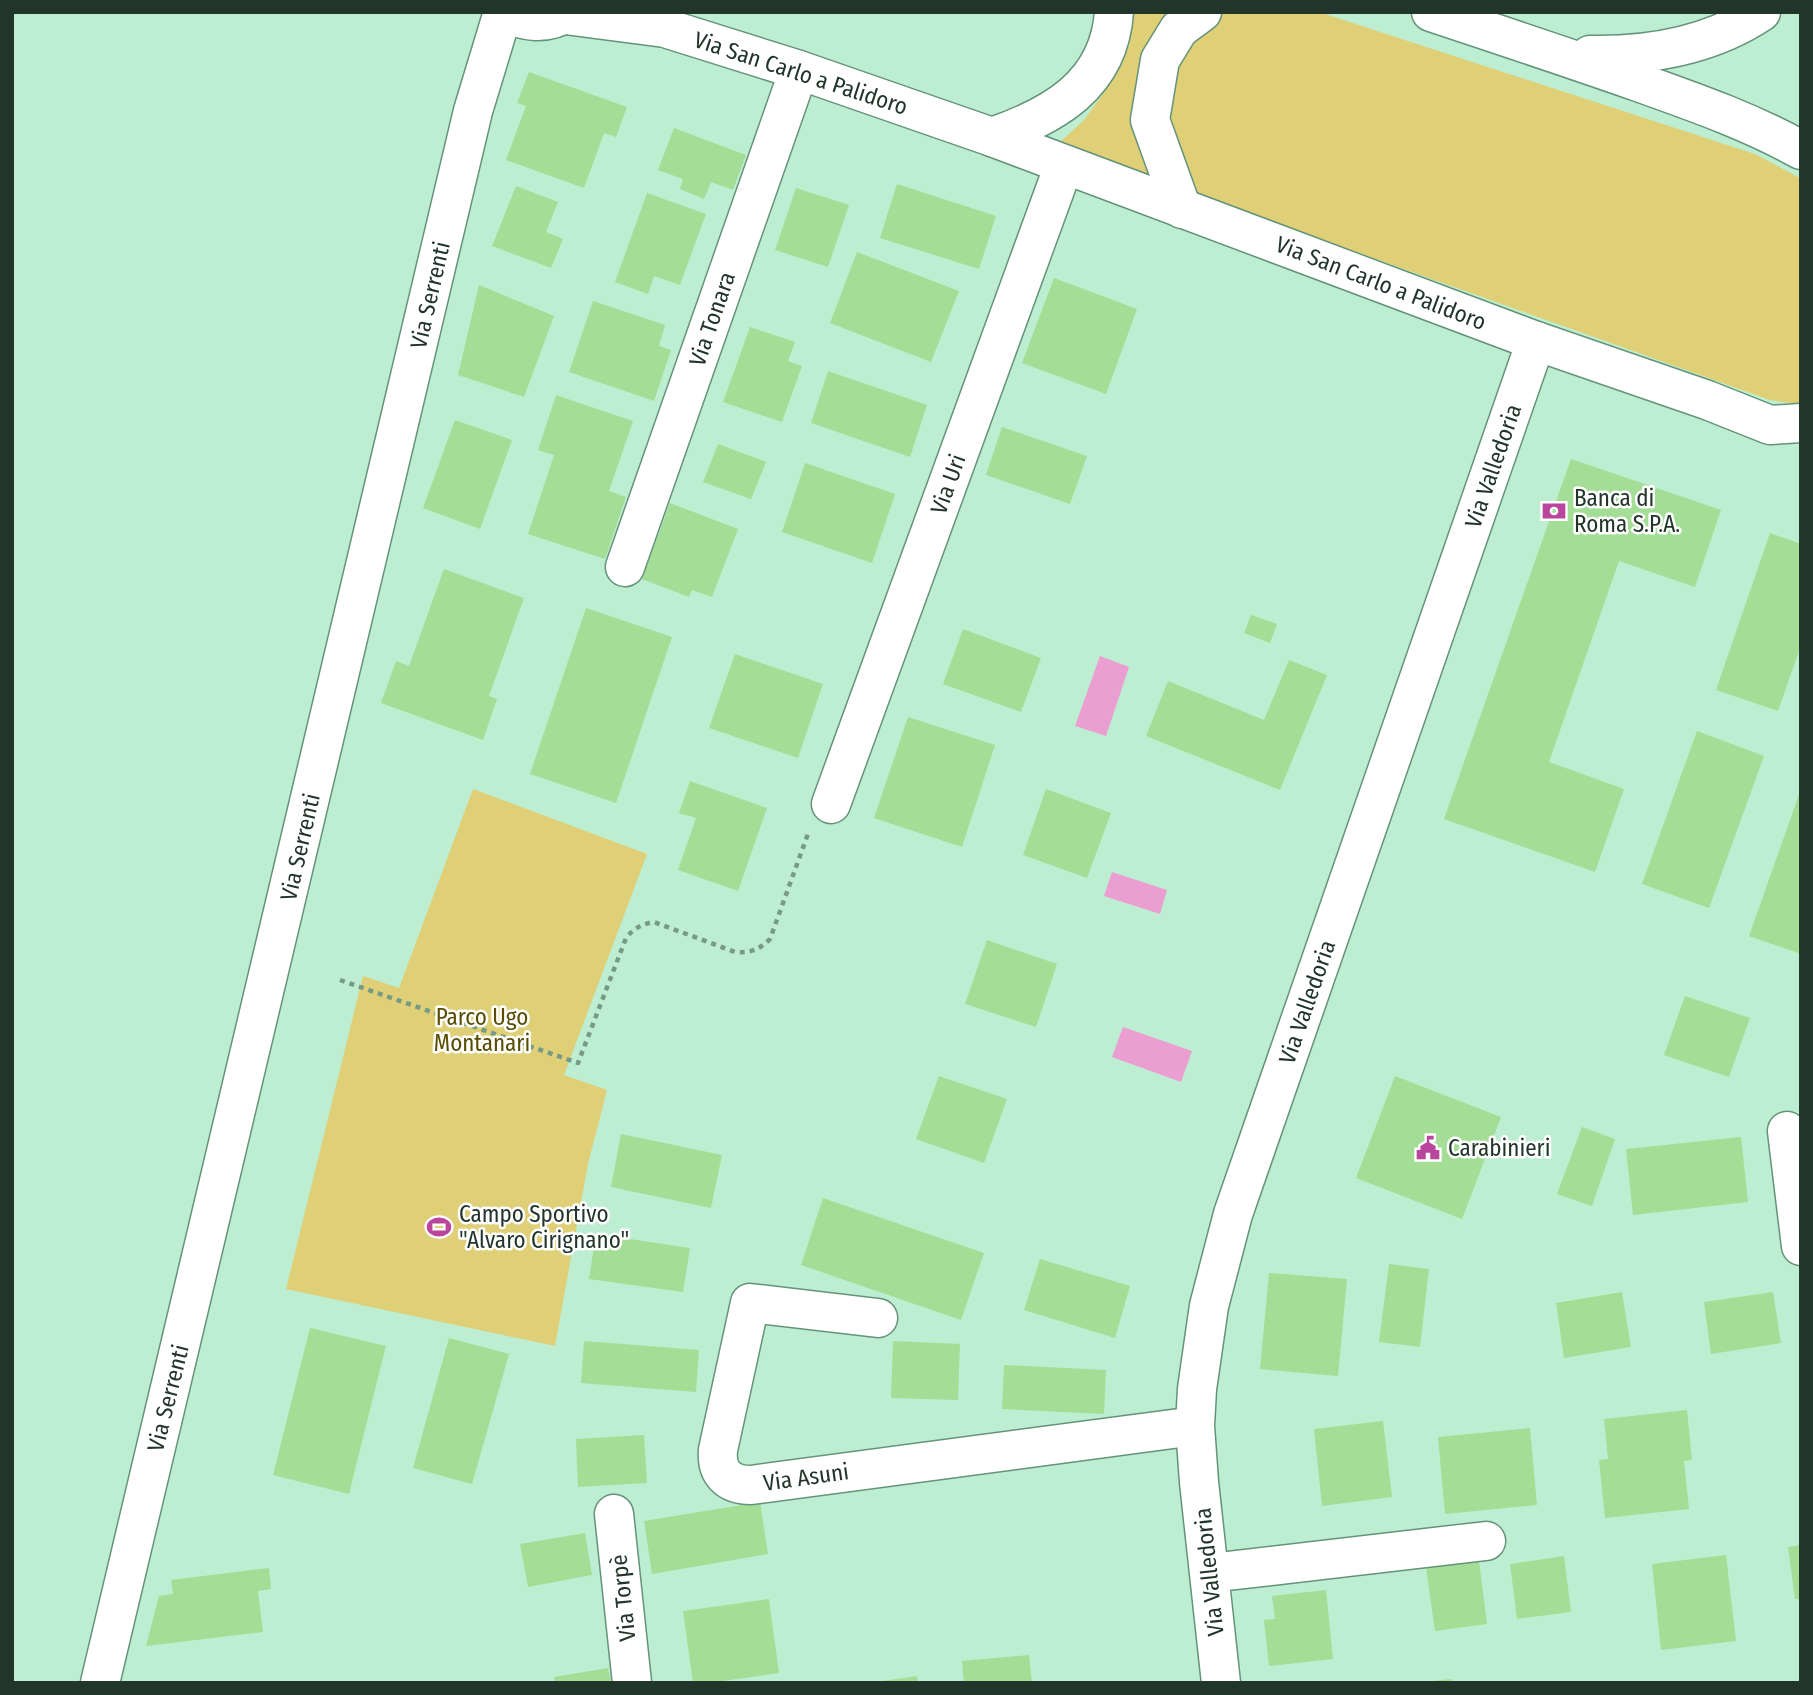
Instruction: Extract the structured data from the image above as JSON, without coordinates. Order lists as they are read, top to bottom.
{
  "streets": {
    "street": [
      "Via San Carlo a Palidoro",
      "Via Serrenti",
      "Via Tonara",
      "Via Valledoria",
      "Via Uri",
      "Via Asuni",
      "Via Torpè"
    ]
  },
  "crossings": [
    ["Via San Carlo a Palidoro", "Via Serrenti"],
    ["Via San Carlo a Palidoro", "Via Tonara"],
    ["Via San Carlo a Palidoro", "Via Valledoria"],
    ["Via San Carlo a Palidoro", "Via Uri"],
    ["Via Valledoria", "Via Asuni"]
  ],
  "parks": ["Parco Ugo Montanari"],
  "places": {
    "bank": ["Banca di Roma S.P.A."],
    "public building": ["Carabinieri"],
    "sports": ["Campo Sportivo \"Alvaro Cirignano\""]
  }
}
